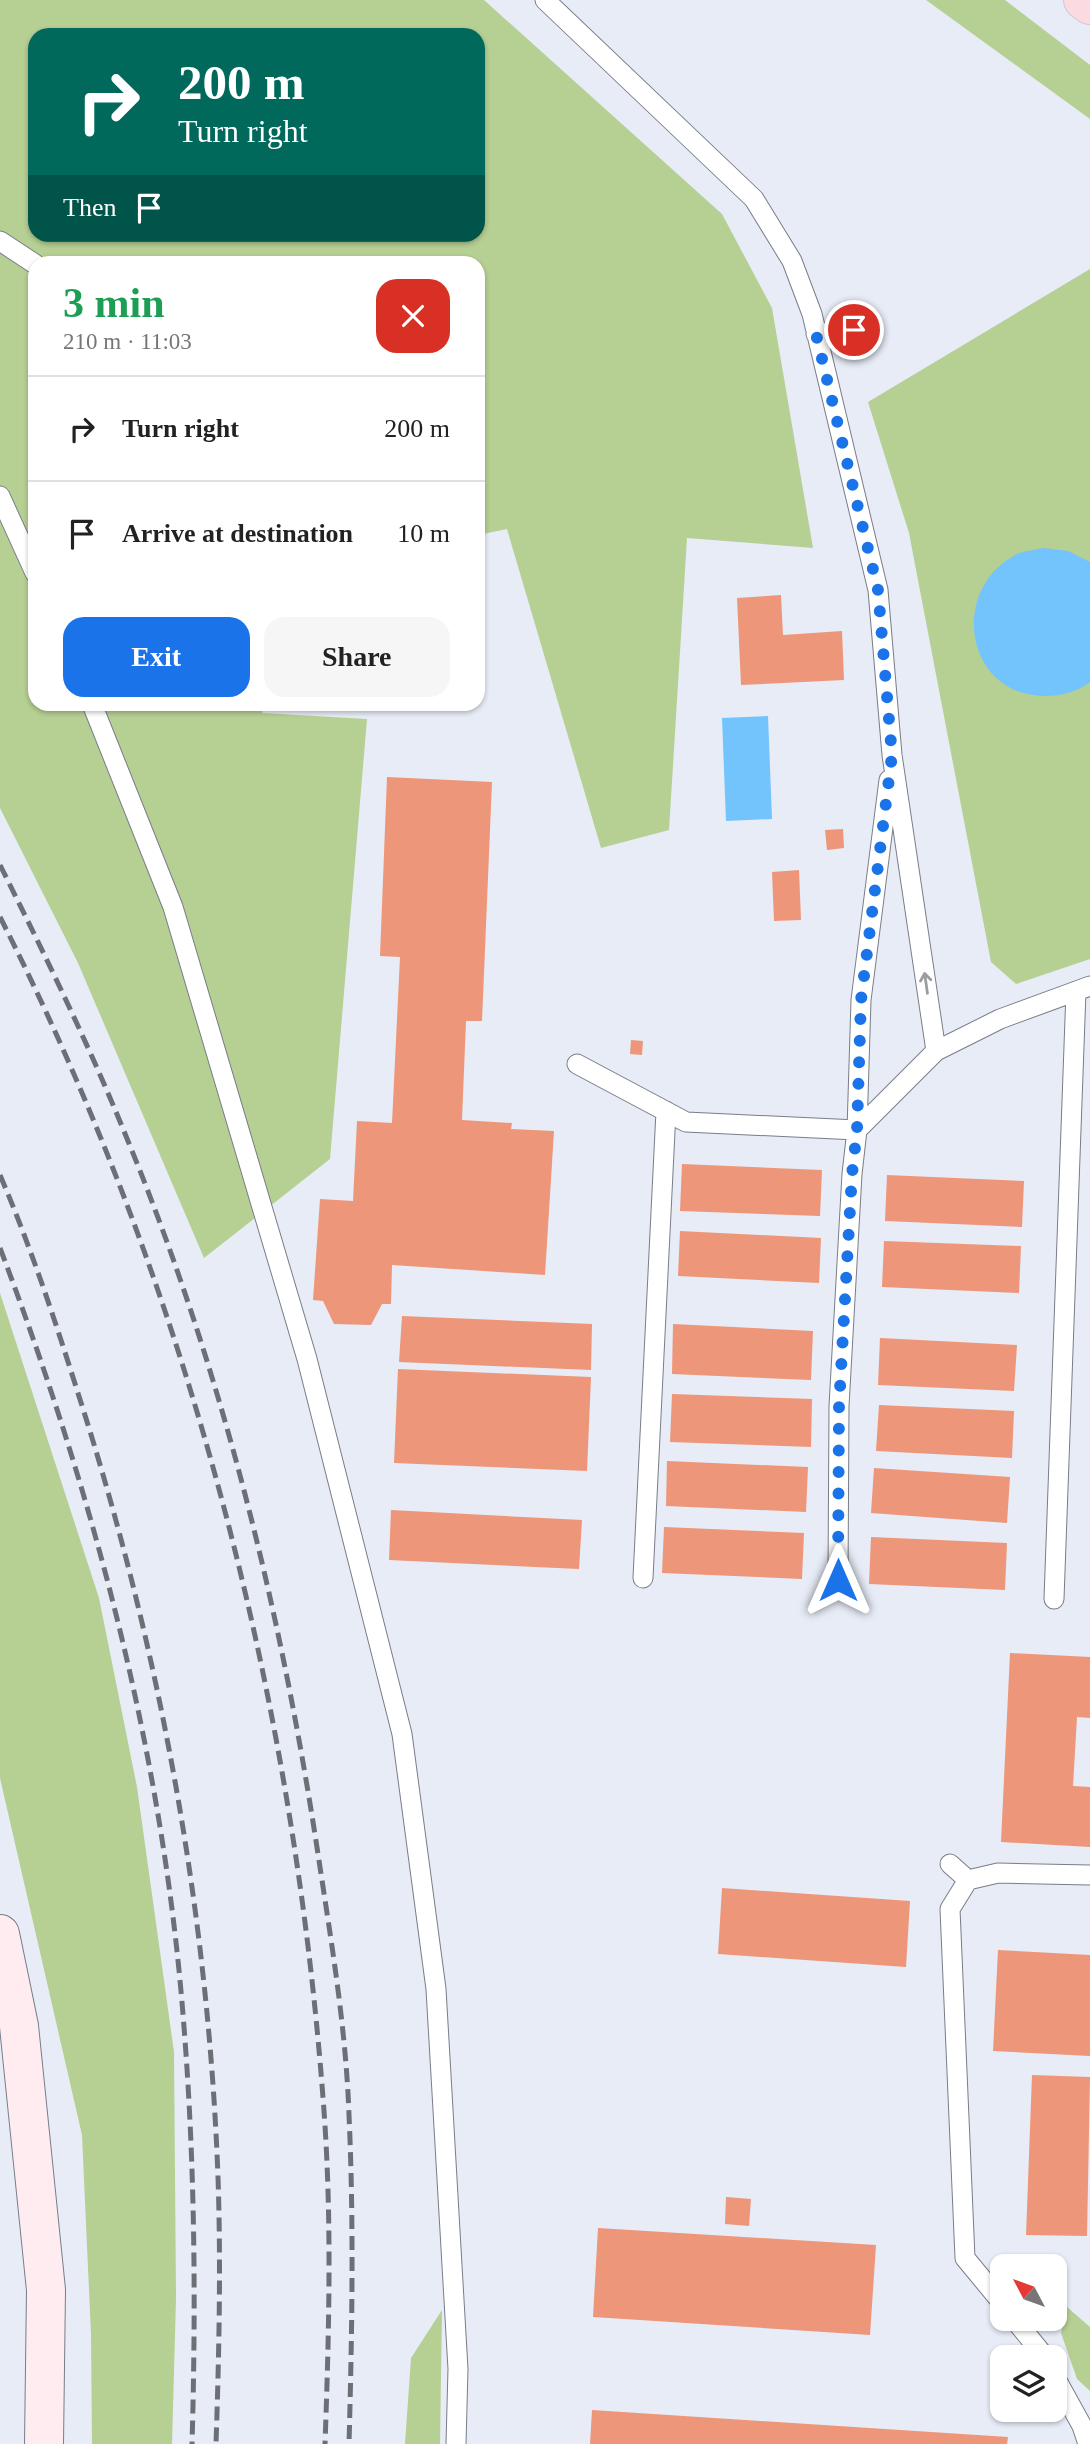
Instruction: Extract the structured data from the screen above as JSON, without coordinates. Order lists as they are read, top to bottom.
{
  "north": "top left",
  "page": {
    "turn": ["200 m", "Turn right"],
    "then": "Then",
    "heading": ["3 min", "210 m · 11:03"],
    "list": [
      {
        "name": "Turn right",
        "value": "200 m"
      },
      {
        "name": "Arrive at destination",
        "value": "10 m"
      }
    ],
    "buttons": ["Exit", "Share"]
  }
}
